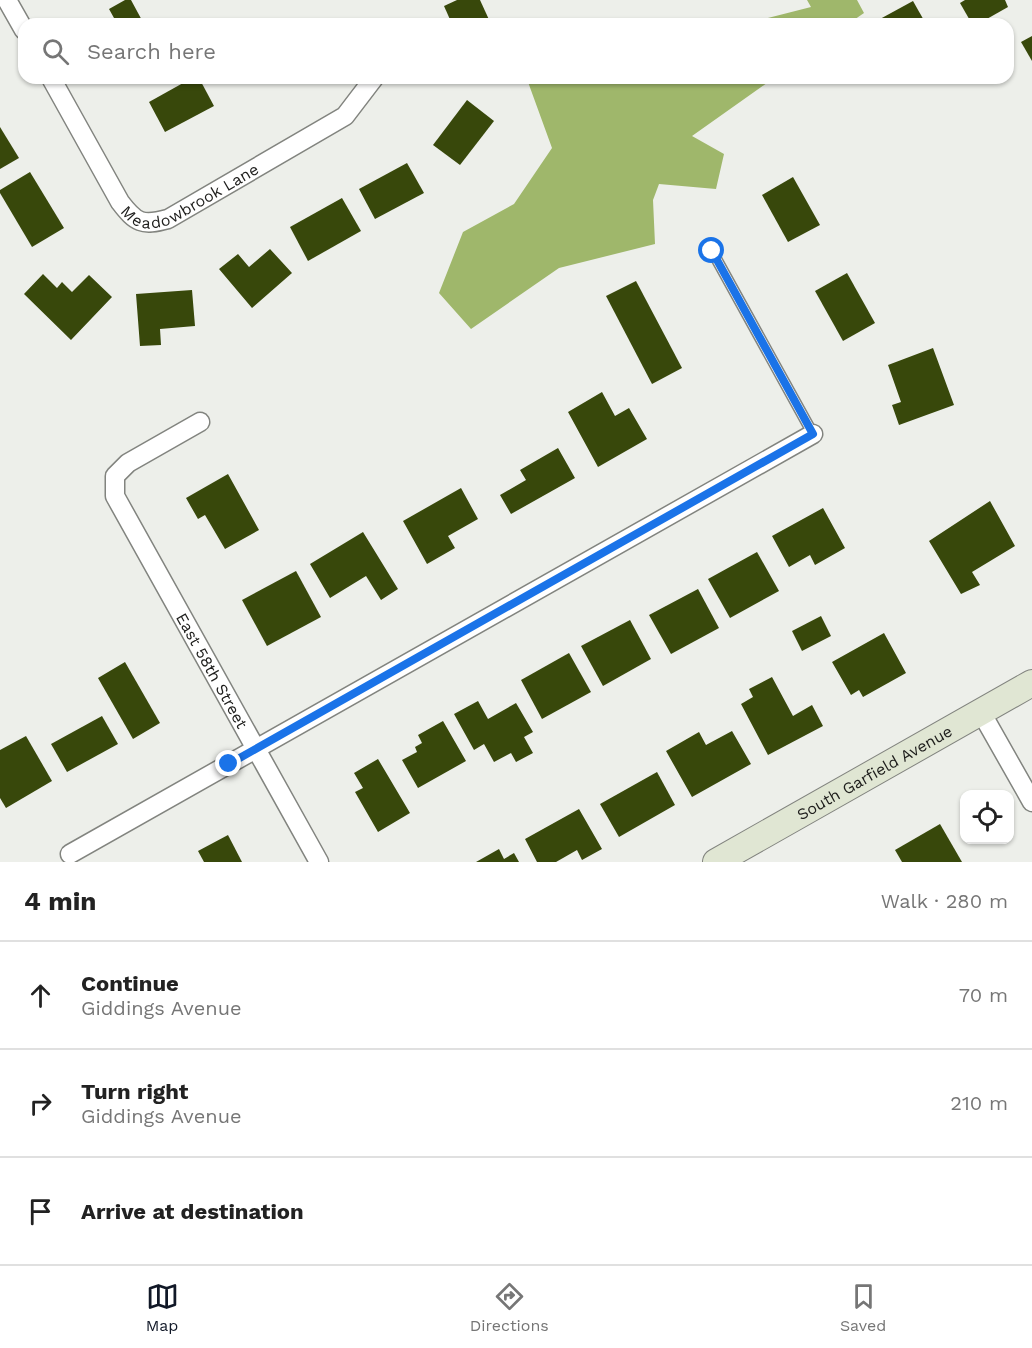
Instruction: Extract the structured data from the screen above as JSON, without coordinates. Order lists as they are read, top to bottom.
{
  "streets": {
    "street": ["Meadowbrook Lane", "East 58th Street", "South Garfield Avenue"]
  },
  "page": {
    "search": "Search here",
    "heading": ["4 min", "Walk · 280 m"],
    "list": [
      ["Continue", "Giddings Avenue", "70 m"],
      ["Turn right", "Giddings Avenue", "210 m"],
      "Arrive at destination"
    ],
    "nav": ["Map", "Directions", "Saved"]
  }
}
